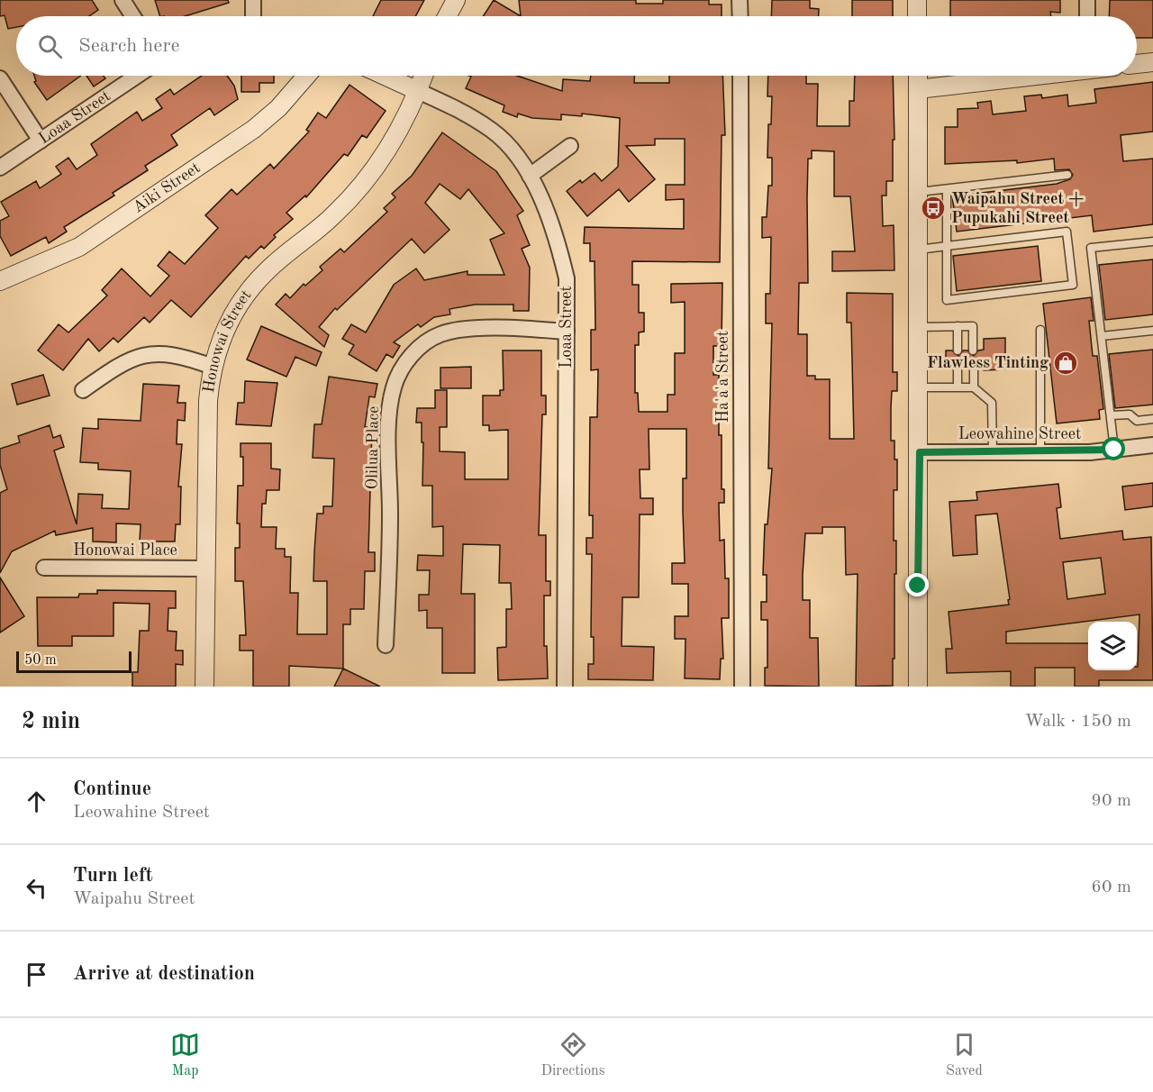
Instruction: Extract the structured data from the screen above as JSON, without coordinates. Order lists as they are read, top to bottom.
{
  "streets": {
    "street": [
      "Loaa Street",
      "Aiki Street",
      "Honowai Street",
      "Ha'a'a Street",
      "Leowahine Street",
      "Olilua Place",
      "Honowai Place"
    ]
  },
  "crossings": [
    ["Loaa Street", "Honowai Street"],
    ["Loaa Street", "Olilua Place"],
    ["Honowai Street", "Honowai Place"]
  ],
  "places": {
    "bus stop": ["Waipahu Street + Pupukahi Street"],
    "shop": ["Flawless Tinting"]
  },
  "scale_bar": "50 m",
  "page": {
    "search": "Search here",
    "scale": "50 m",
    "heading": ["2 min", "Walk · 150 m"],
    "list": [
      ["Continue", "Leowahine Street", "90 m"],
      ["Turn left", "Waipahu Street", "60 m"],
      "Arrive at destination"
    ],
    "nav": ["Map", "Directions", "Saved"]
  }
}
